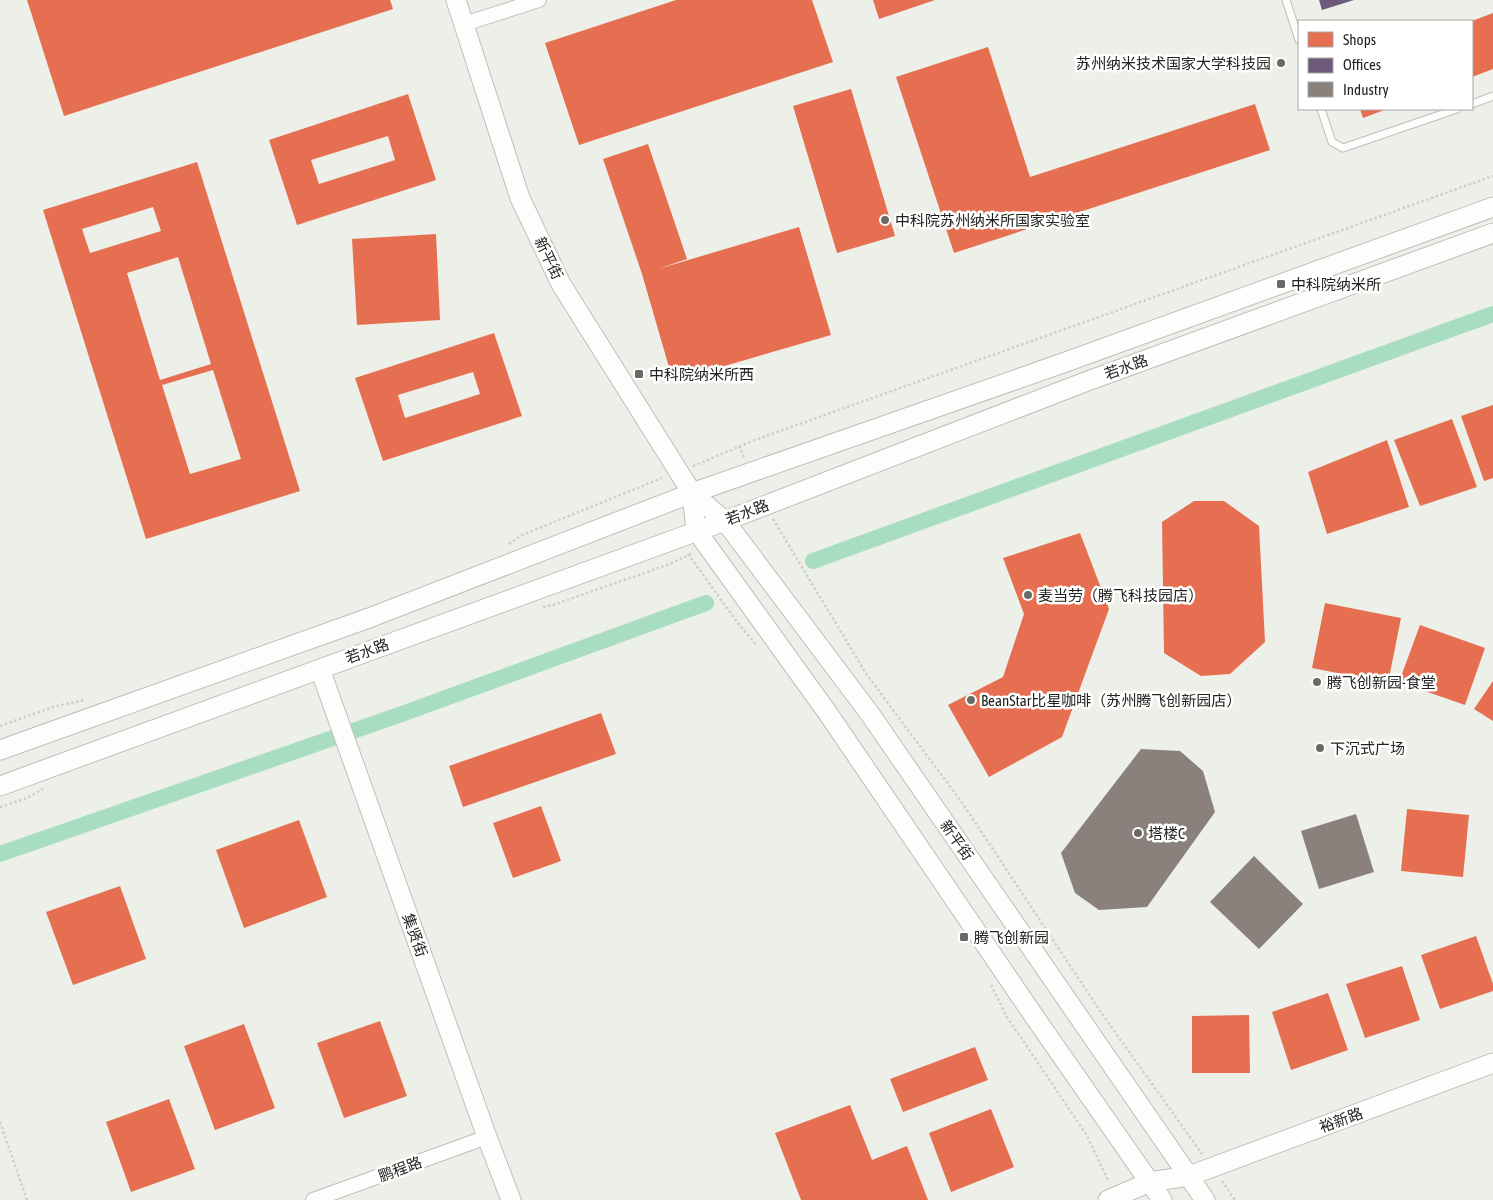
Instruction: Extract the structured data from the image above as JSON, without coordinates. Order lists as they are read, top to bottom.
{
  "streets": {
    "main road": [
      "新平街",
      "若水路",
      "集贤街",
      "裕新路"
    ],
    "street": ["鹏程路"]
  },
  "crossings": [
    ["新平街", "若水路"],
    ["新平街", "裕新路"],
    ["若水路", "集贤街"],
    ["集贤街", "鹏程路"]
  ],
  "places": {
    "other": [
      "苏州纳米技术国家大学科技园",
      "中科院苏州纳米所国家实验室",
      "麦当劳（腾飞科技园店）",
      "腾飞创新园-食堂",
      "BeanStar比星咖啡（苏州腾飞创新园店）",
      "下沉式广场",
      "塔楼C"
    ],
    "transit": ["中科院纳米所", "中科院纳米所西", "腾飞创新园"]
  },
  "legend": ["Shops", "Offices", "Industry"]
}
